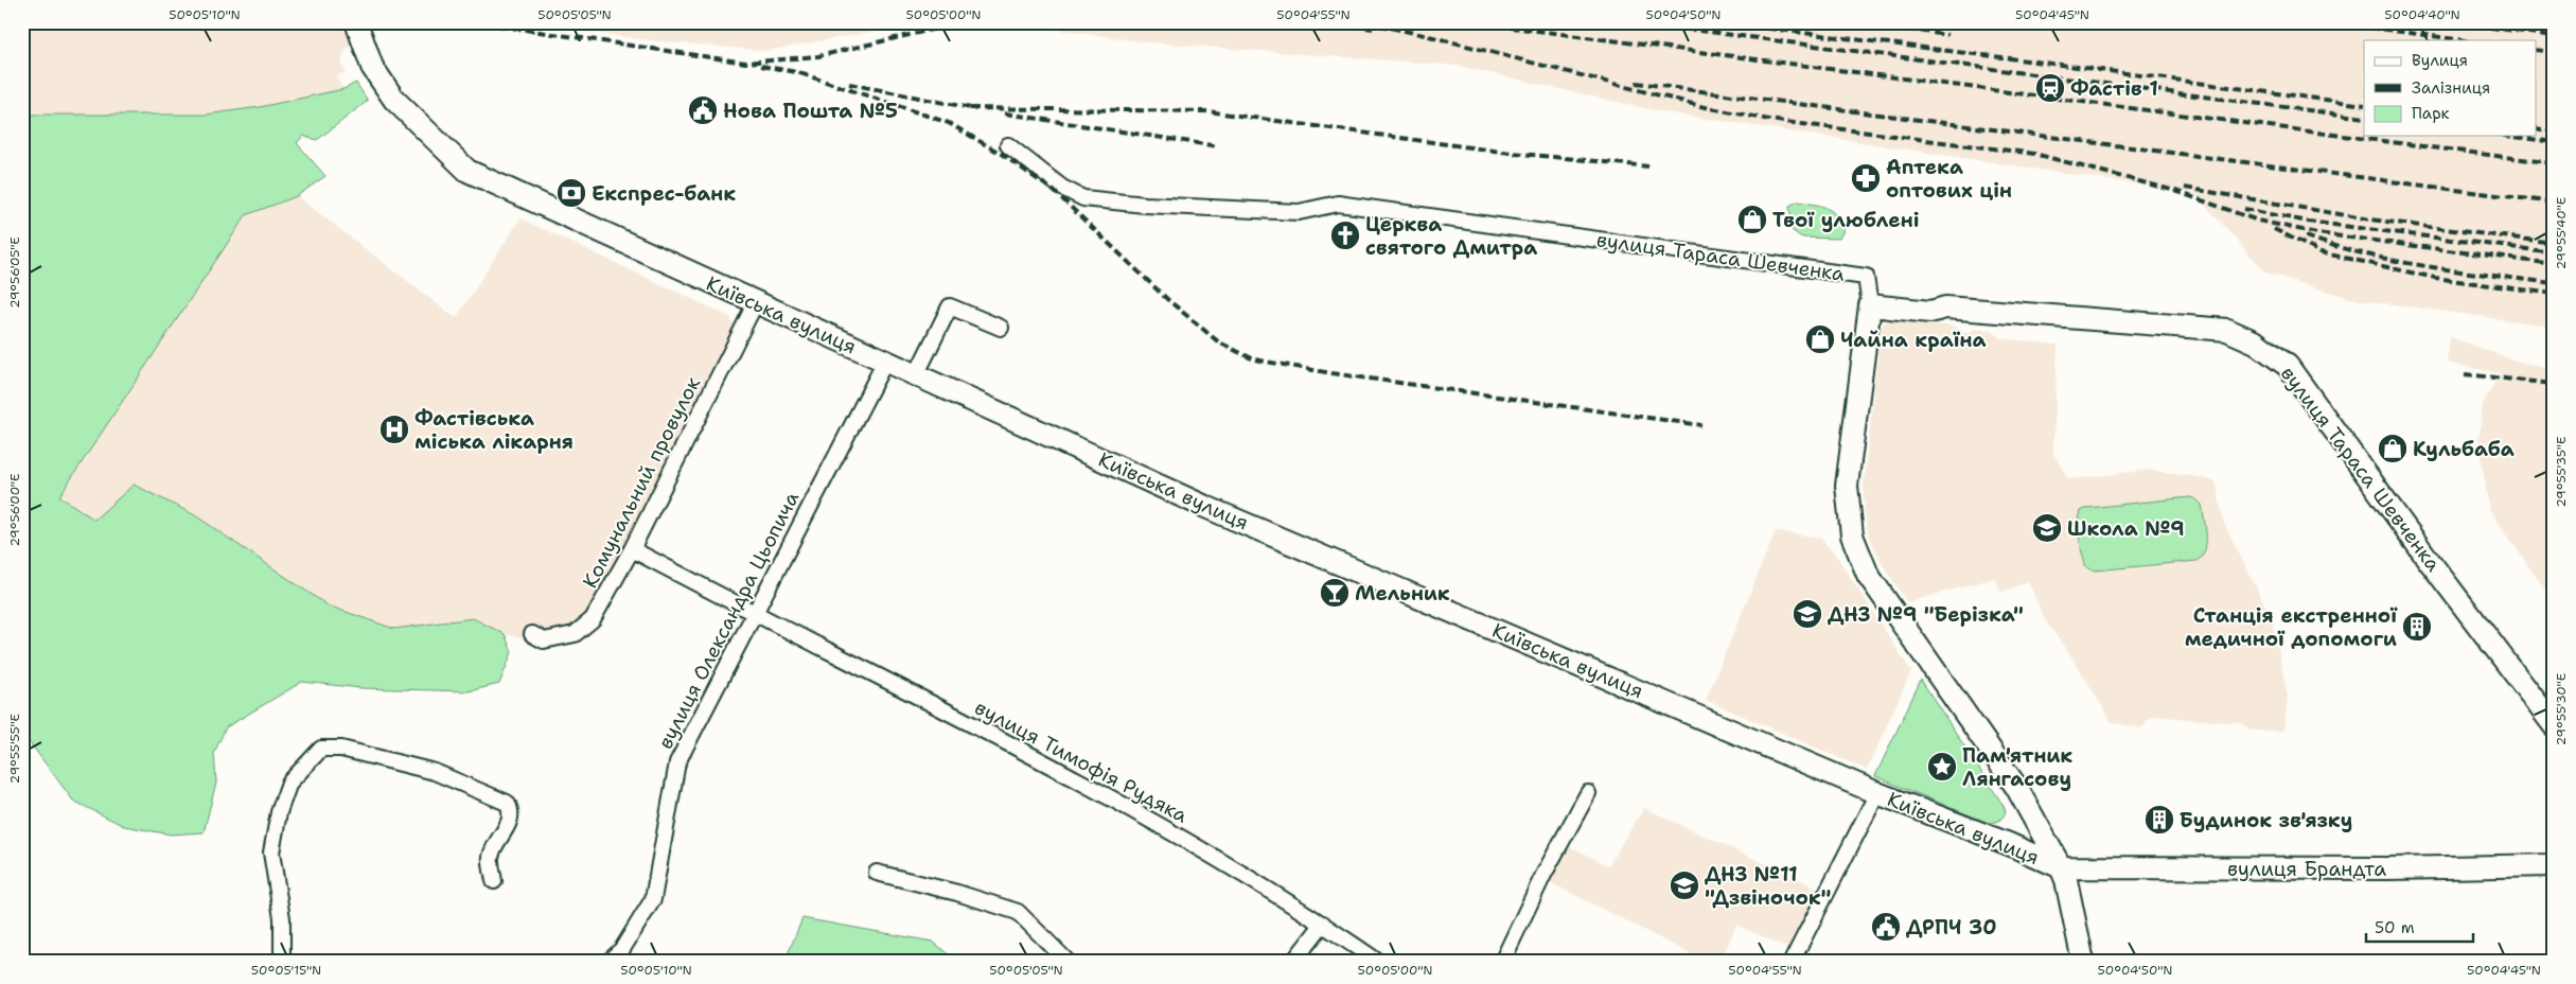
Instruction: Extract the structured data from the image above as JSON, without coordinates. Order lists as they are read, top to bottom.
{
  "streets": {
    "main road": ["вулиця Тараса Шевченка", "Київська вулиця", "вулиця Брандта"],
    "street": ["Комунальний провулок", "вулиця Олександра Цьопича", "вулиця Тимофія Рудяка"]
  },
  "crossings": [
    ["Київська вулиця", "Комунальний провулок"],
    ["Київська вулиця", "вулиця Олександра Цьопича"],
    ["Київська вулиця", "вулиця Брандта"],
    ["Комунальний провулок", "вулиця Тимофія Рудяка"],
    ["вулиця Олександра Цьопича", "вулиця Тимофія Рудяка"]
  ],
  "places": {
    "station": ["Фастів 1"],
    "public building": ["Нова Пошта №5", "ДРПЧ 30"],
    "pharmacy": ["Аптека оптових цін"],
    "bank": ["Експрес-банк"],
    "shop": ["Твої улюблені", "Чайна країна", "Кульбаба"],
    "church": ["Церква святого Дмитра"],
    "hospital": ["Фастівська міська лікарня"],
    "school or university": ["Школа №9", "ДНЗ №9 \"Берізка\"", "ДНЗ №11 \"Дзвіночок\""],
    "bar": ["Мельник"],
    "building": ["Станція екстренної медичної допомоги", "Будинок зв'язку"],
    "place": ["Пам'ятник Лянгасову"]
  },
  "legend": ["Вулиця", "Залізниця", "Парк"],
  "scale_bar": "50 m",
  "coordinates": [
    "50°05'10\"N",
    "50°05'05\"N",
    "50°05'00\"N",
    "50°04'55\"N",
    "50°04'50\"N",
    "50°04'45\"N",
    "50°04'40\"N",
    "29°55'40\"E",
    "29°56'05\"E",
    "29°55'35\"E",
    "29°56'00\"E",
    "29°55'30\"E",
    "29°55'55\"E",
    "50°05'15\"N"
  ]
}
